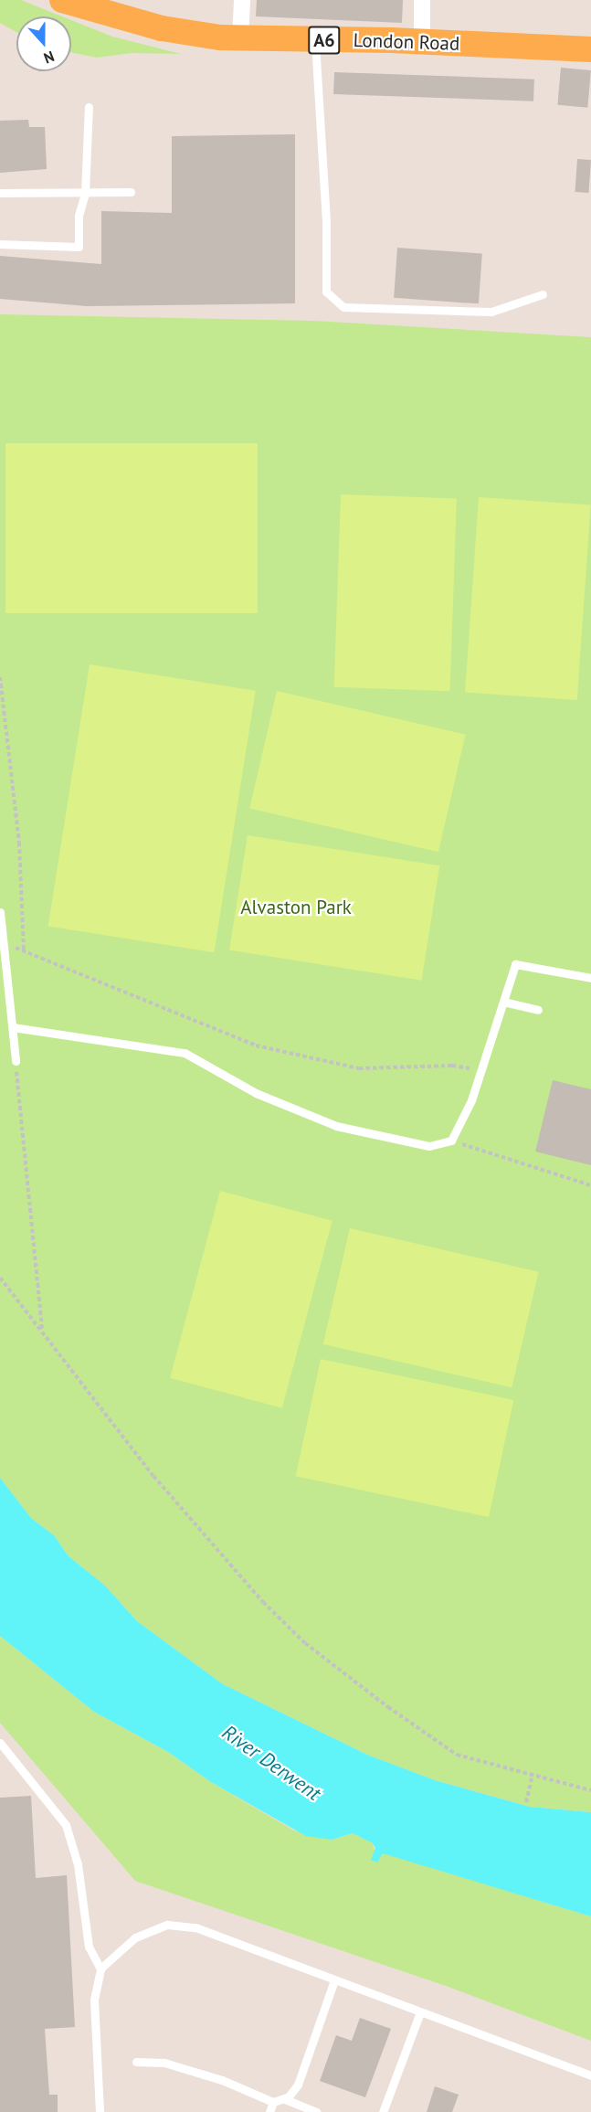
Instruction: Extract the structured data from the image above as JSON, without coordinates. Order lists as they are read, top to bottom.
{
  "streets": {
    "main road": ["A6", "London Road"]
  },
  "water": ["River Derwent"],
  "parks": ["Alvaston Park"],
  "north": "bottom"
}
